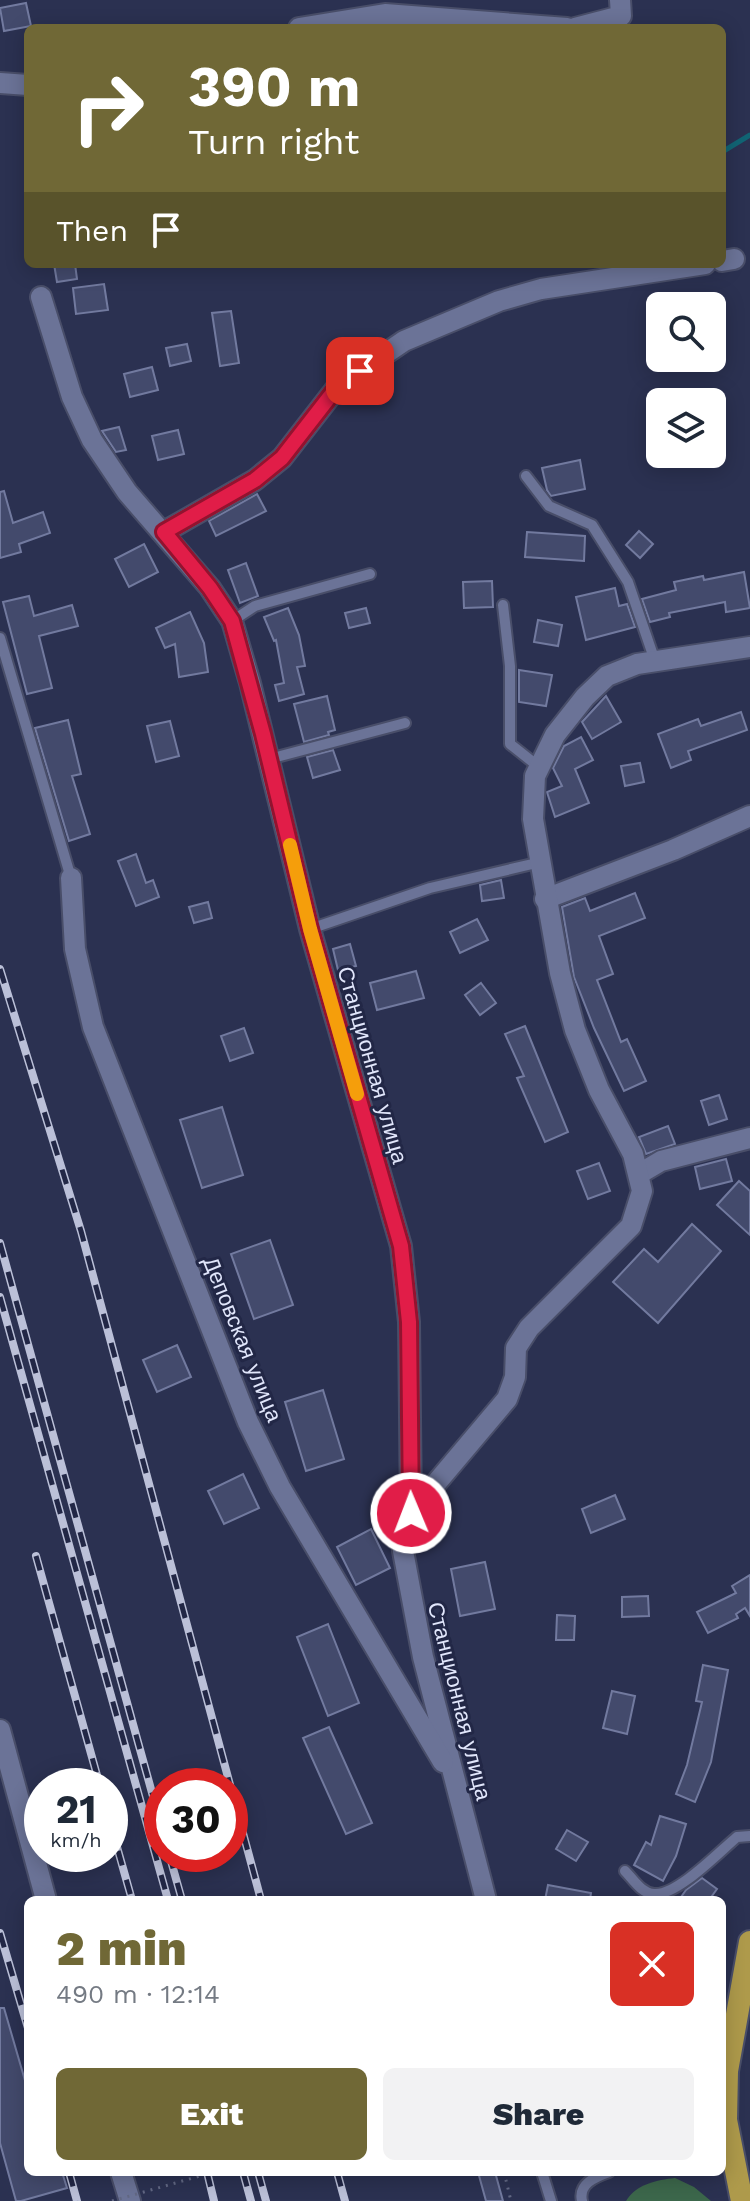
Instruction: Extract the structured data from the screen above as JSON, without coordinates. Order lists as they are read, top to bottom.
{
  "streets": {
    "street": ["Станционная улица", "Деповская улица"]
  },
  "crossings": [
    ["Станционная улица", "Деповская улица"]
  ],
  "page": {
    "turn": ["390 m", "Turn right"],
    "then": "Then",
    "speed": "21 km/h",
    "limit": "30",
    "heading": ["2 min", "490 m · 12:14"],
    "buttons": ["Exit", "Share"]
  }
}
